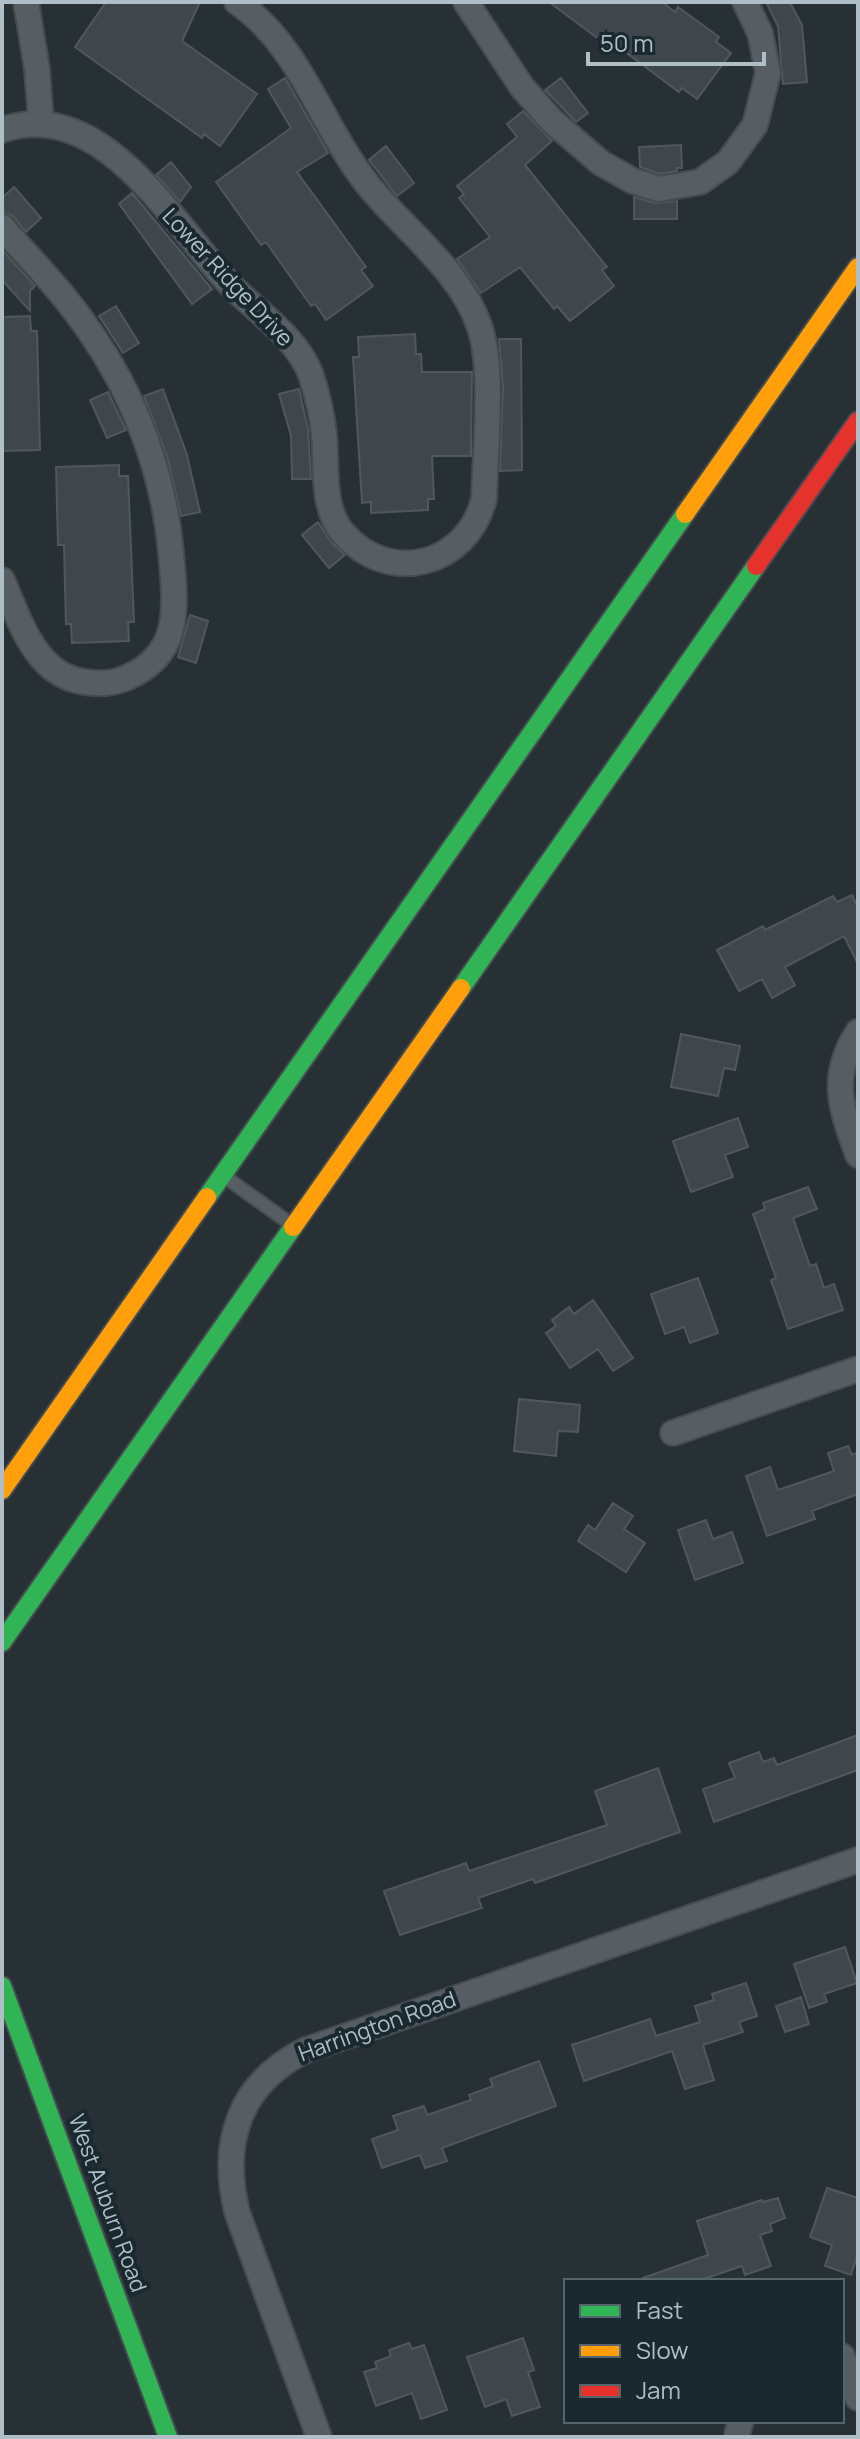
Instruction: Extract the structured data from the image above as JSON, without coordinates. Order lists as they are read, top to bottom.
{
  "streets": {
    "main road": ["West Auburn Road"],
    "street": ["Lower Ridge Drive", "Harrington Road"]
  },
  "legend": ["Fast", "Slow", "Jam"],
  "scale_bar": "50 m"
}
